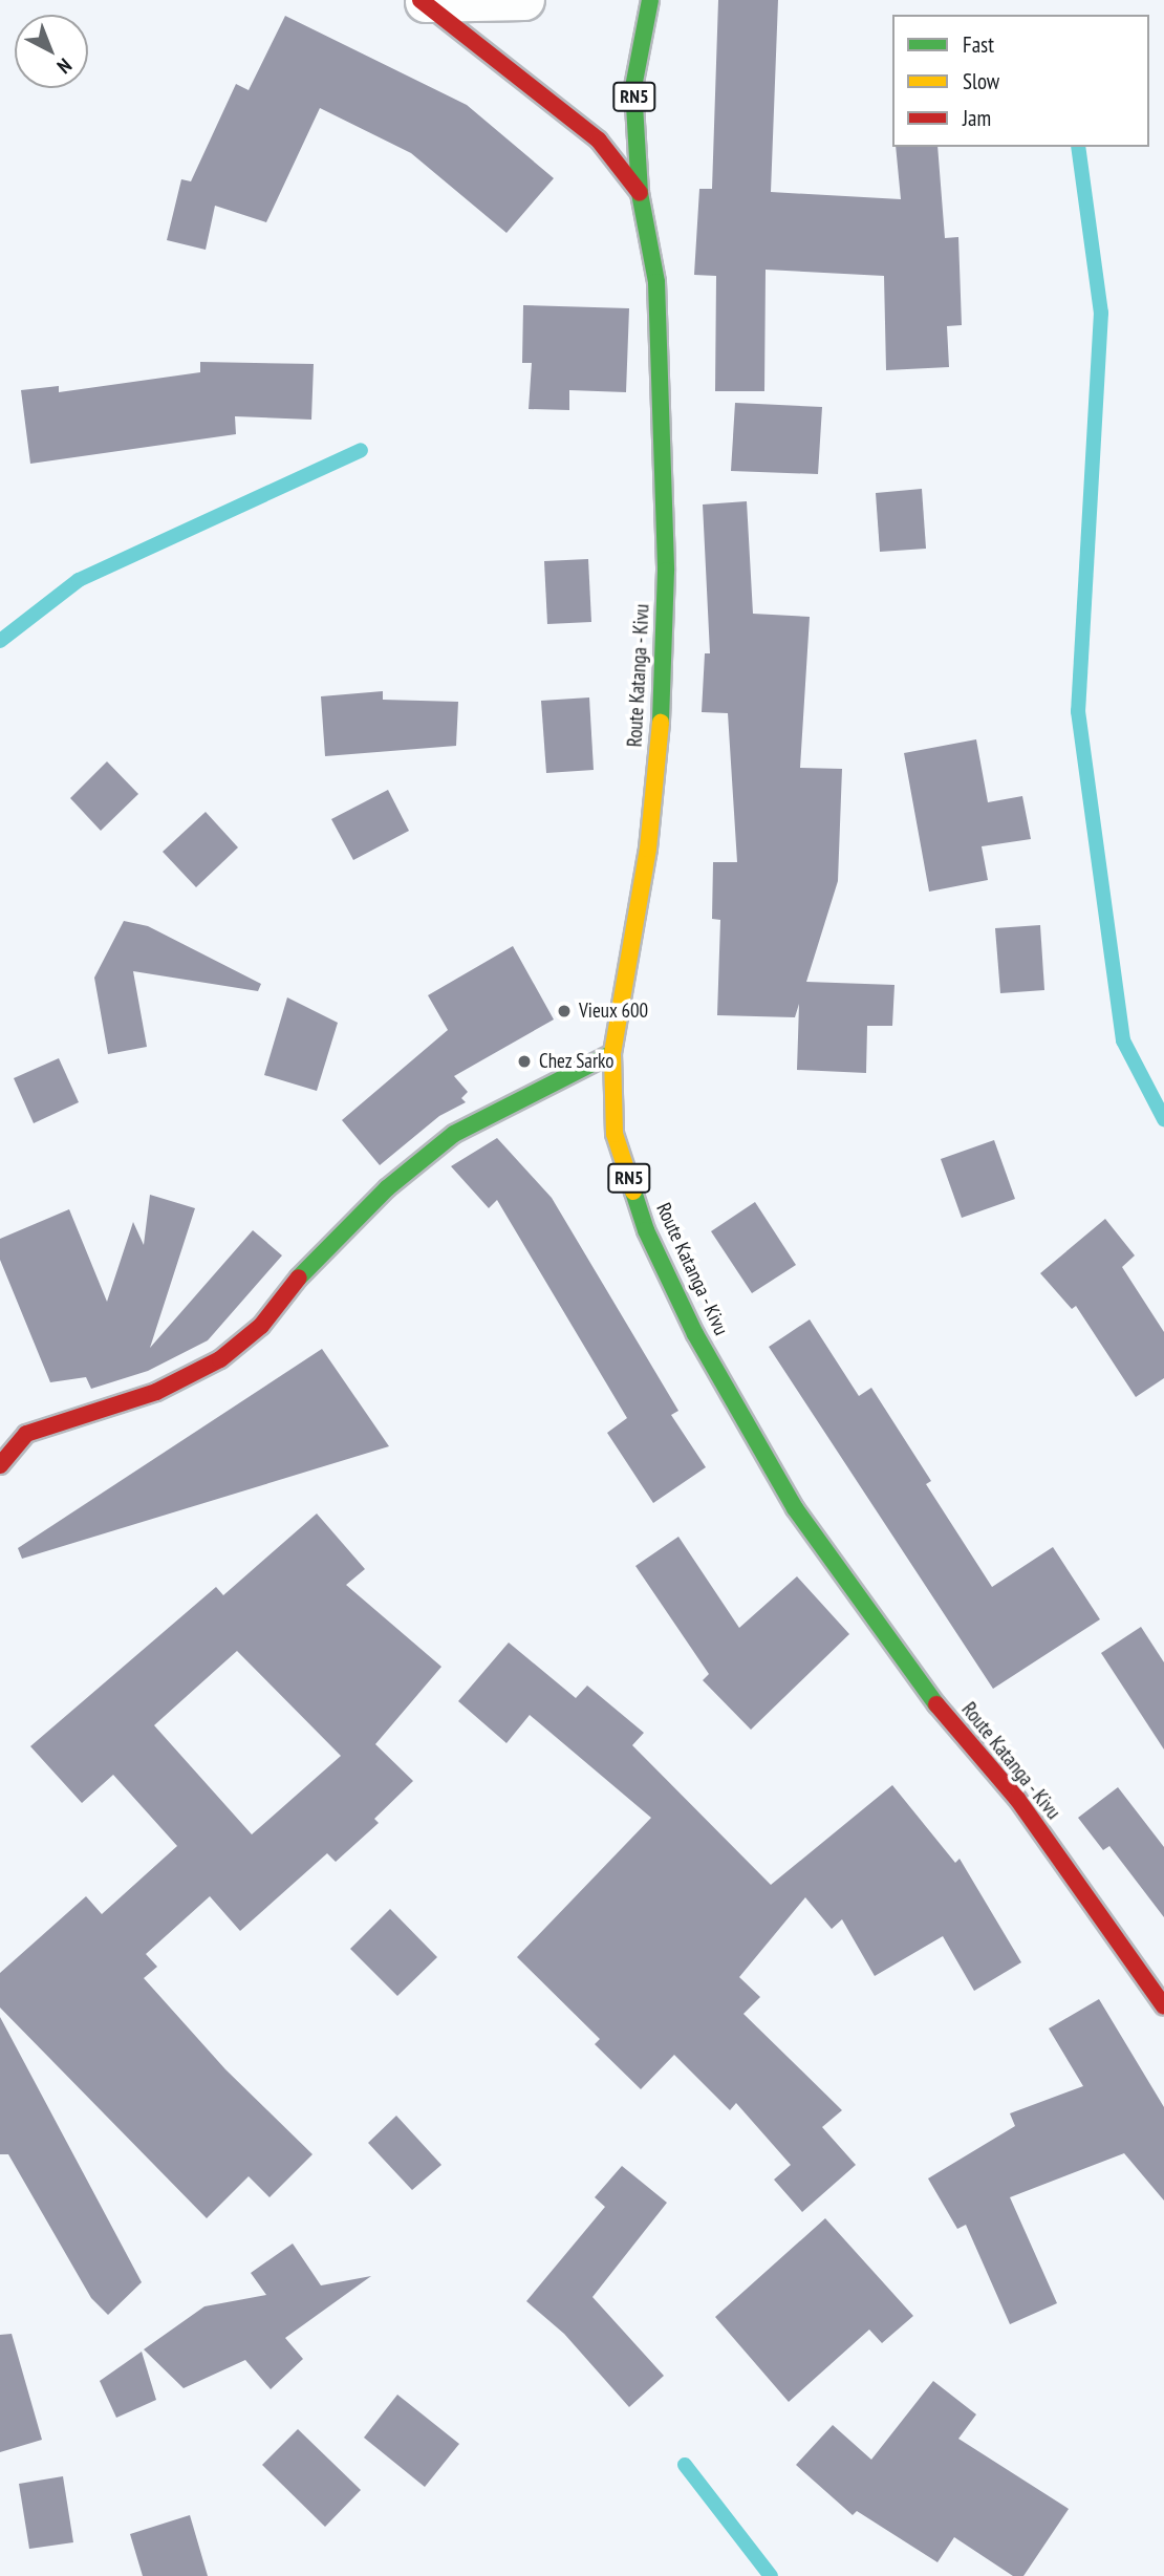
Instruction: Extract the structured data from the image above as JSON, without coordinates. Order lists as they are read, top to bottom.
{
  "streets": {
    "main road": ["RN5", "Route Katanga - Kivu"]
  },
  "crossings": [
    ["RN5", "Route Katanga - Kivu"]
  ],
  "places": ["Vieux 600", "Chez Sarko"],
  "legend": ["Fast", "Slow", "Jam"],
  "north": "bottom right"
}
